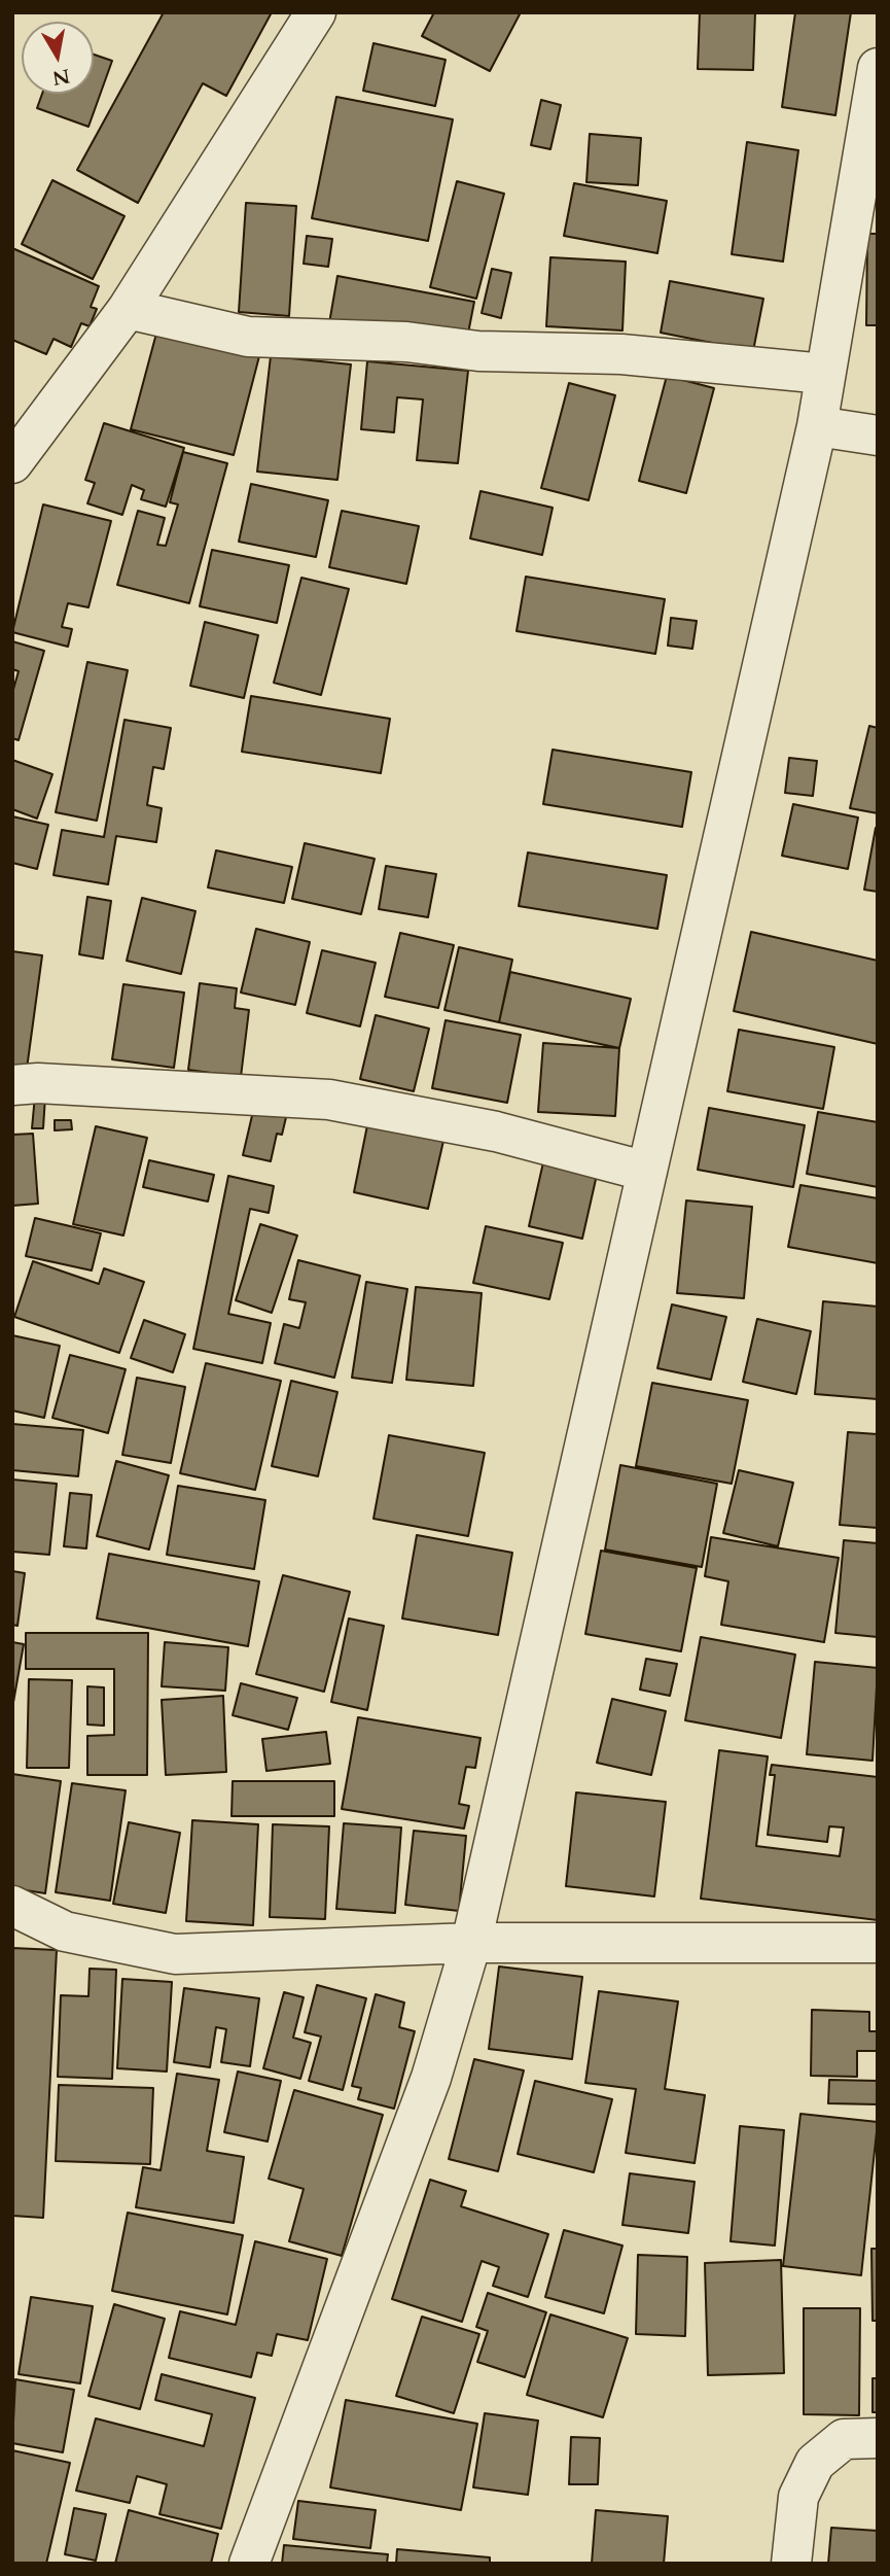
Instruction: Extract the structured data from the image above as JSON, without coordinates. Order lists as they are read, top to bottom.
{
  "north": "bottom"
}
